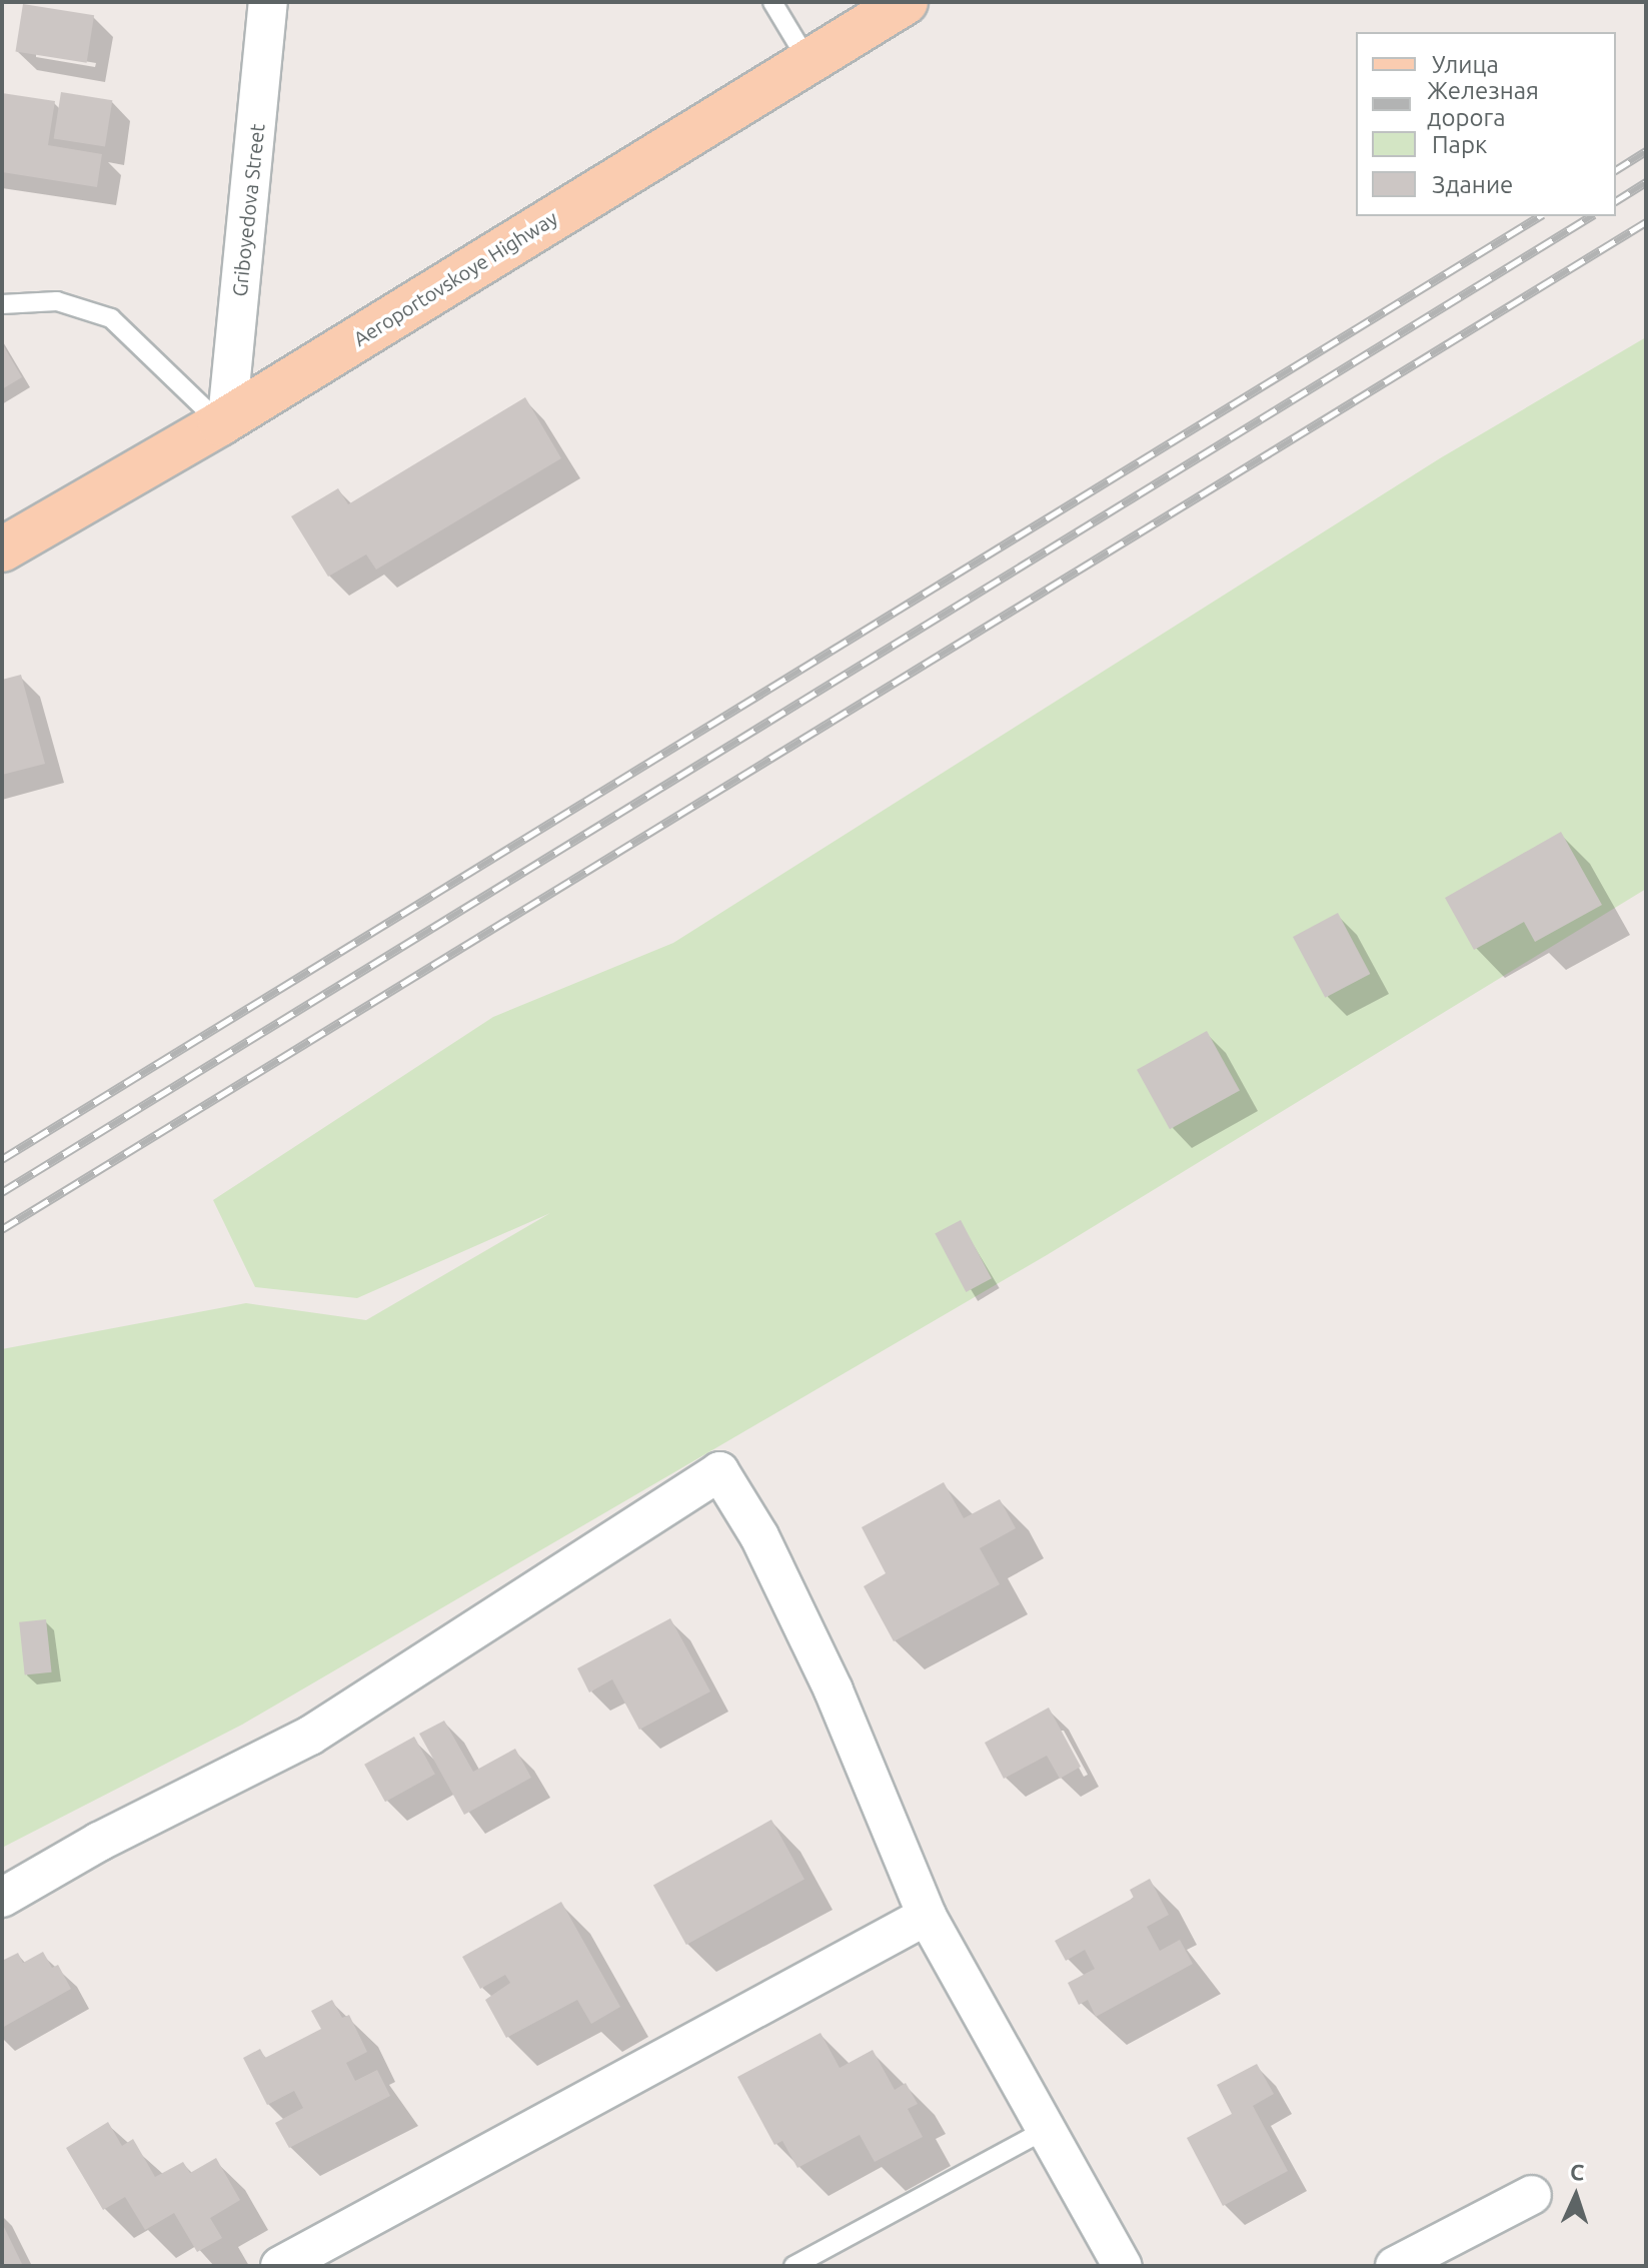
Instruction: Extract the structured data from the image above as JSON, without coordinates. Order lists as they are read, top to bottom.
{
  "streets": {
    "main road": ["Aeroportovskoye Highway"],
    "street": ["Griboyedova Street"]
  },
  "crossings": [
    ["Griboyedova Street", "Aeroportovskoye Highway"]
  ],
  "legend": [
    "Улица",
    "Железная дорога",
    "Парк",
    "Здание"
  ],
  "north": "top"
}
